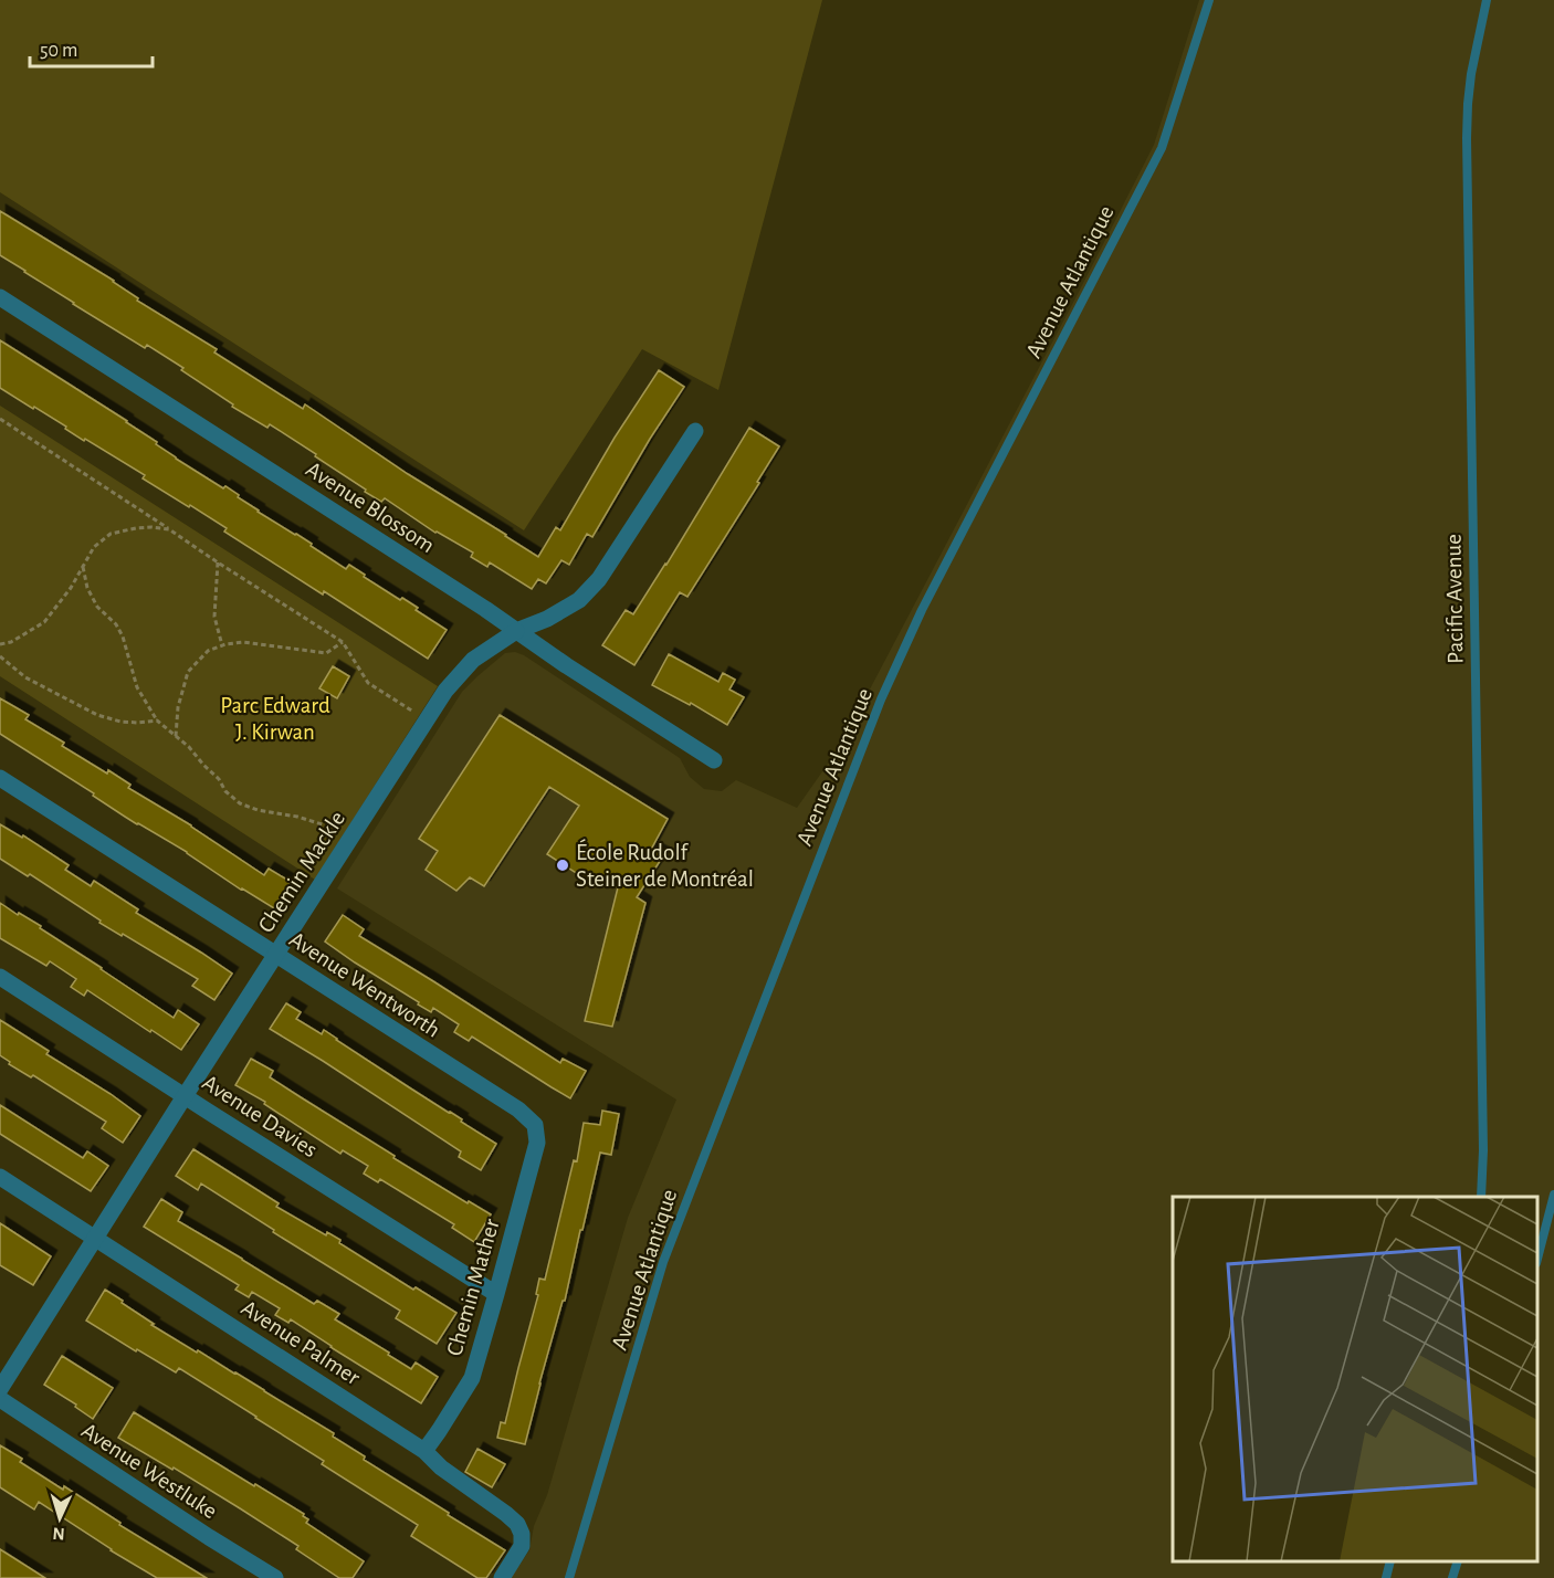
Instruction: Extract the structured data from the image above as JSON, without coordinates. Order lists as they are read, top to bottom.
{
  "streets": {
    "street": [
      "Avenue Blossom",
      "Chemin Mackle",
      "Avenue Wentworth",
      "Avenue Davies",
      "Chemin Mather",
      "Avenue Palmer",
      "Avenue Westluke"
    ],
    "lane": ["Avenue Atlantique", "Pacific Avenue"]
  },
  "crossings": [
    ["Avenue Blossom", "Chemin Mackle"],
    ["Chemin Mackle", "Avenue Wentworth"],
    ["Chemin Mackle", "Avenue Davies"],
    ["Chemin Mackle", "Avenue Palmer"],
    ["Avenue Wentworth", "Chemin Mather"],
    ["Avenue Davies", "Chemin Mather"],
    ["Chemin Mather", "Avenue Palmer"]
  ],
  "parks": ["Parc Edward J. Kirwan"],
  "places": ["École Rudolf Steiner de Montréal"],
  "scale_bar": "50 m",
  "north": "bottom"
}
